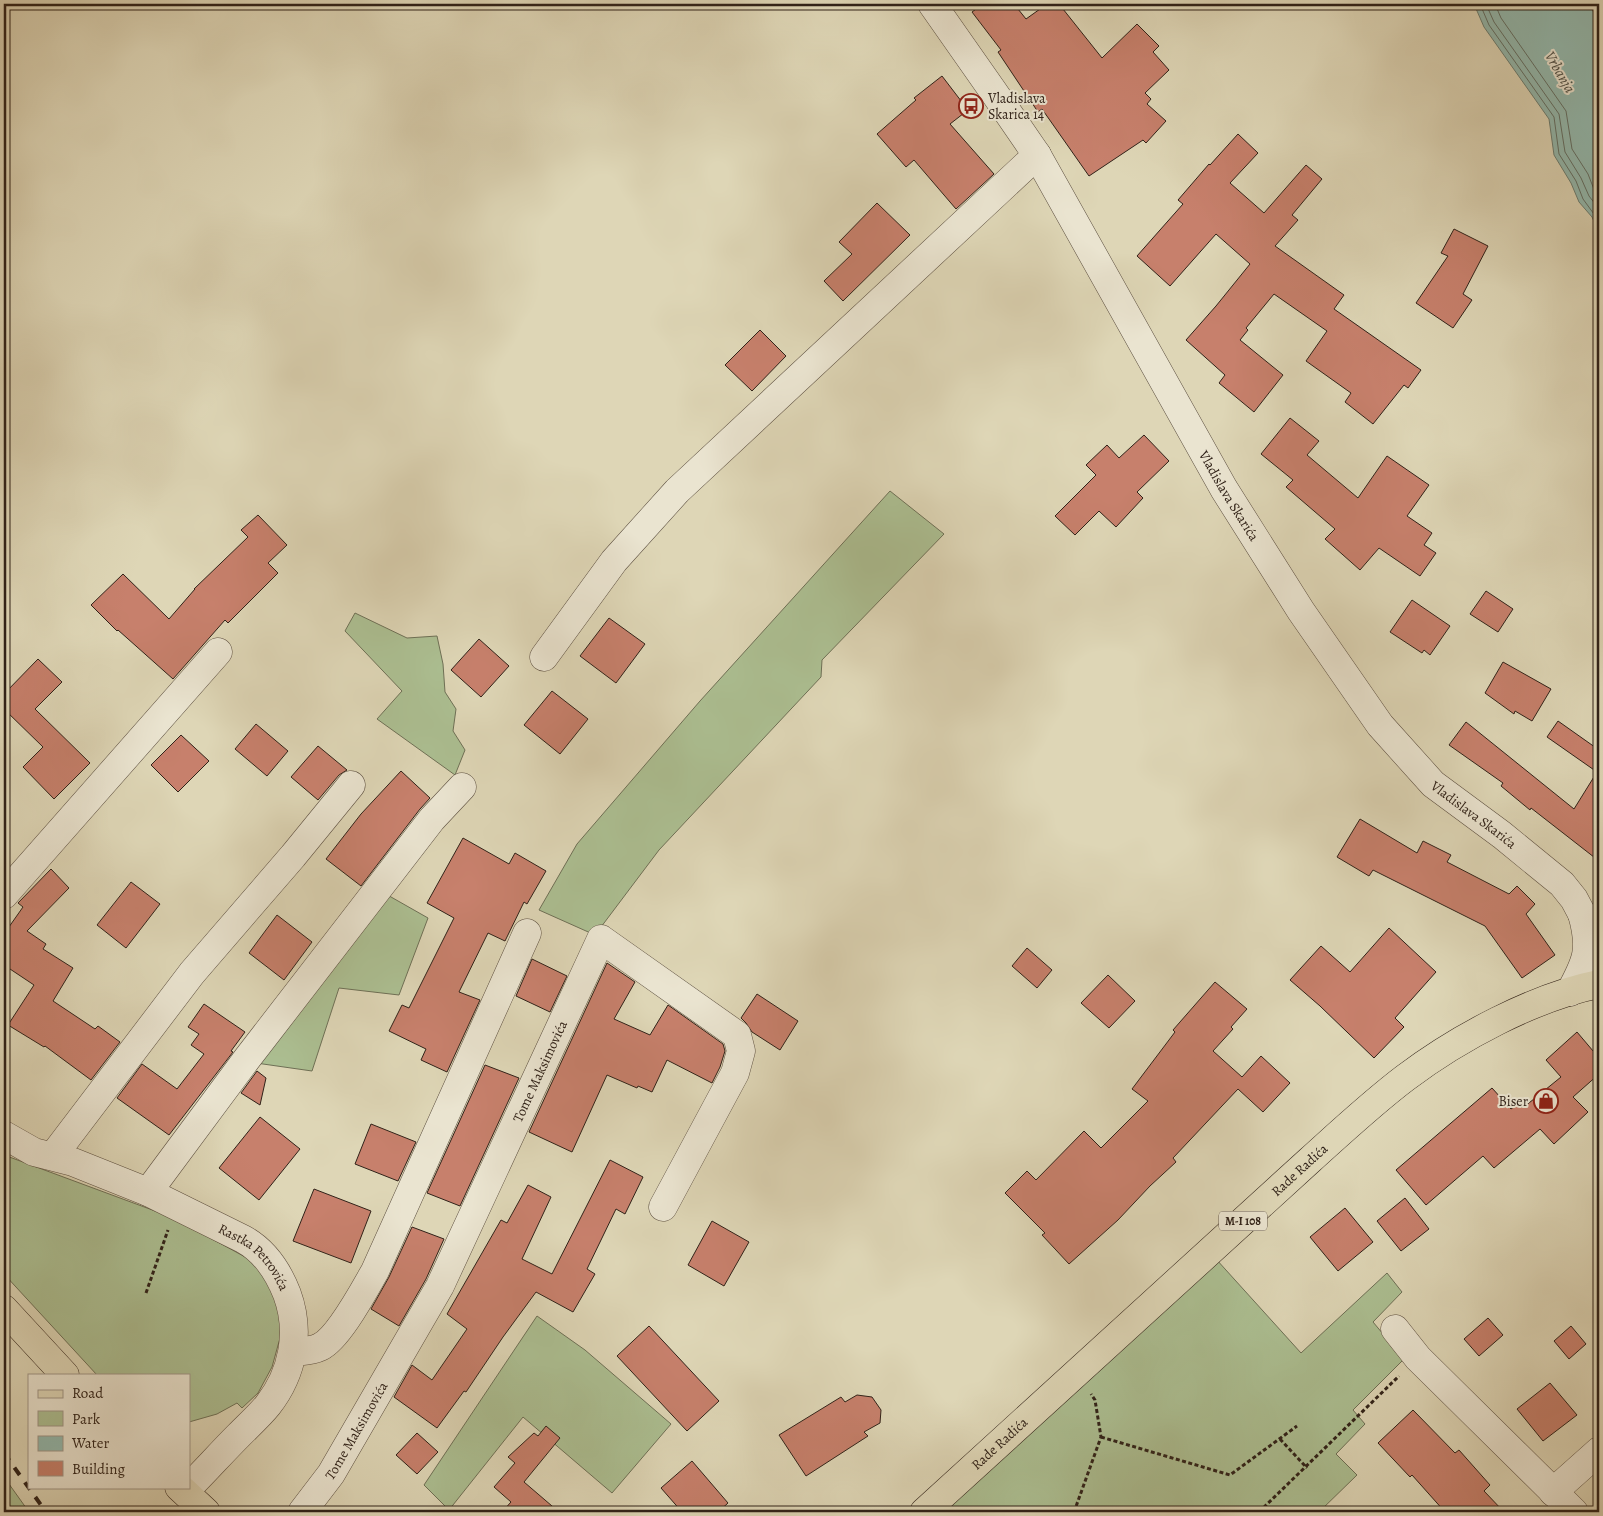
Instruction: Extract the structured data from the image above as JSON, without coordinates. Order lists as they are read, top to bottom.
{
  "streets": {
    "main road": ["Rade Radića", "M-I 108"],
    "street": ["Vladislava Skarića", "Tome Maksimovića", "Rastka Petrovića"]
  },
  "crossings": [
    ["Vladislava Skarića", "Rade Radića"]
  ],
  "water": ["Vrbanja"],
  "places": {
    "bus stop": ["Vladislava Skarica 14"],
    "shop": ["Biser"]
  },
  "legend": [
    "Road",
    "Park",
    "Water",
    "Building"
  ]
}
